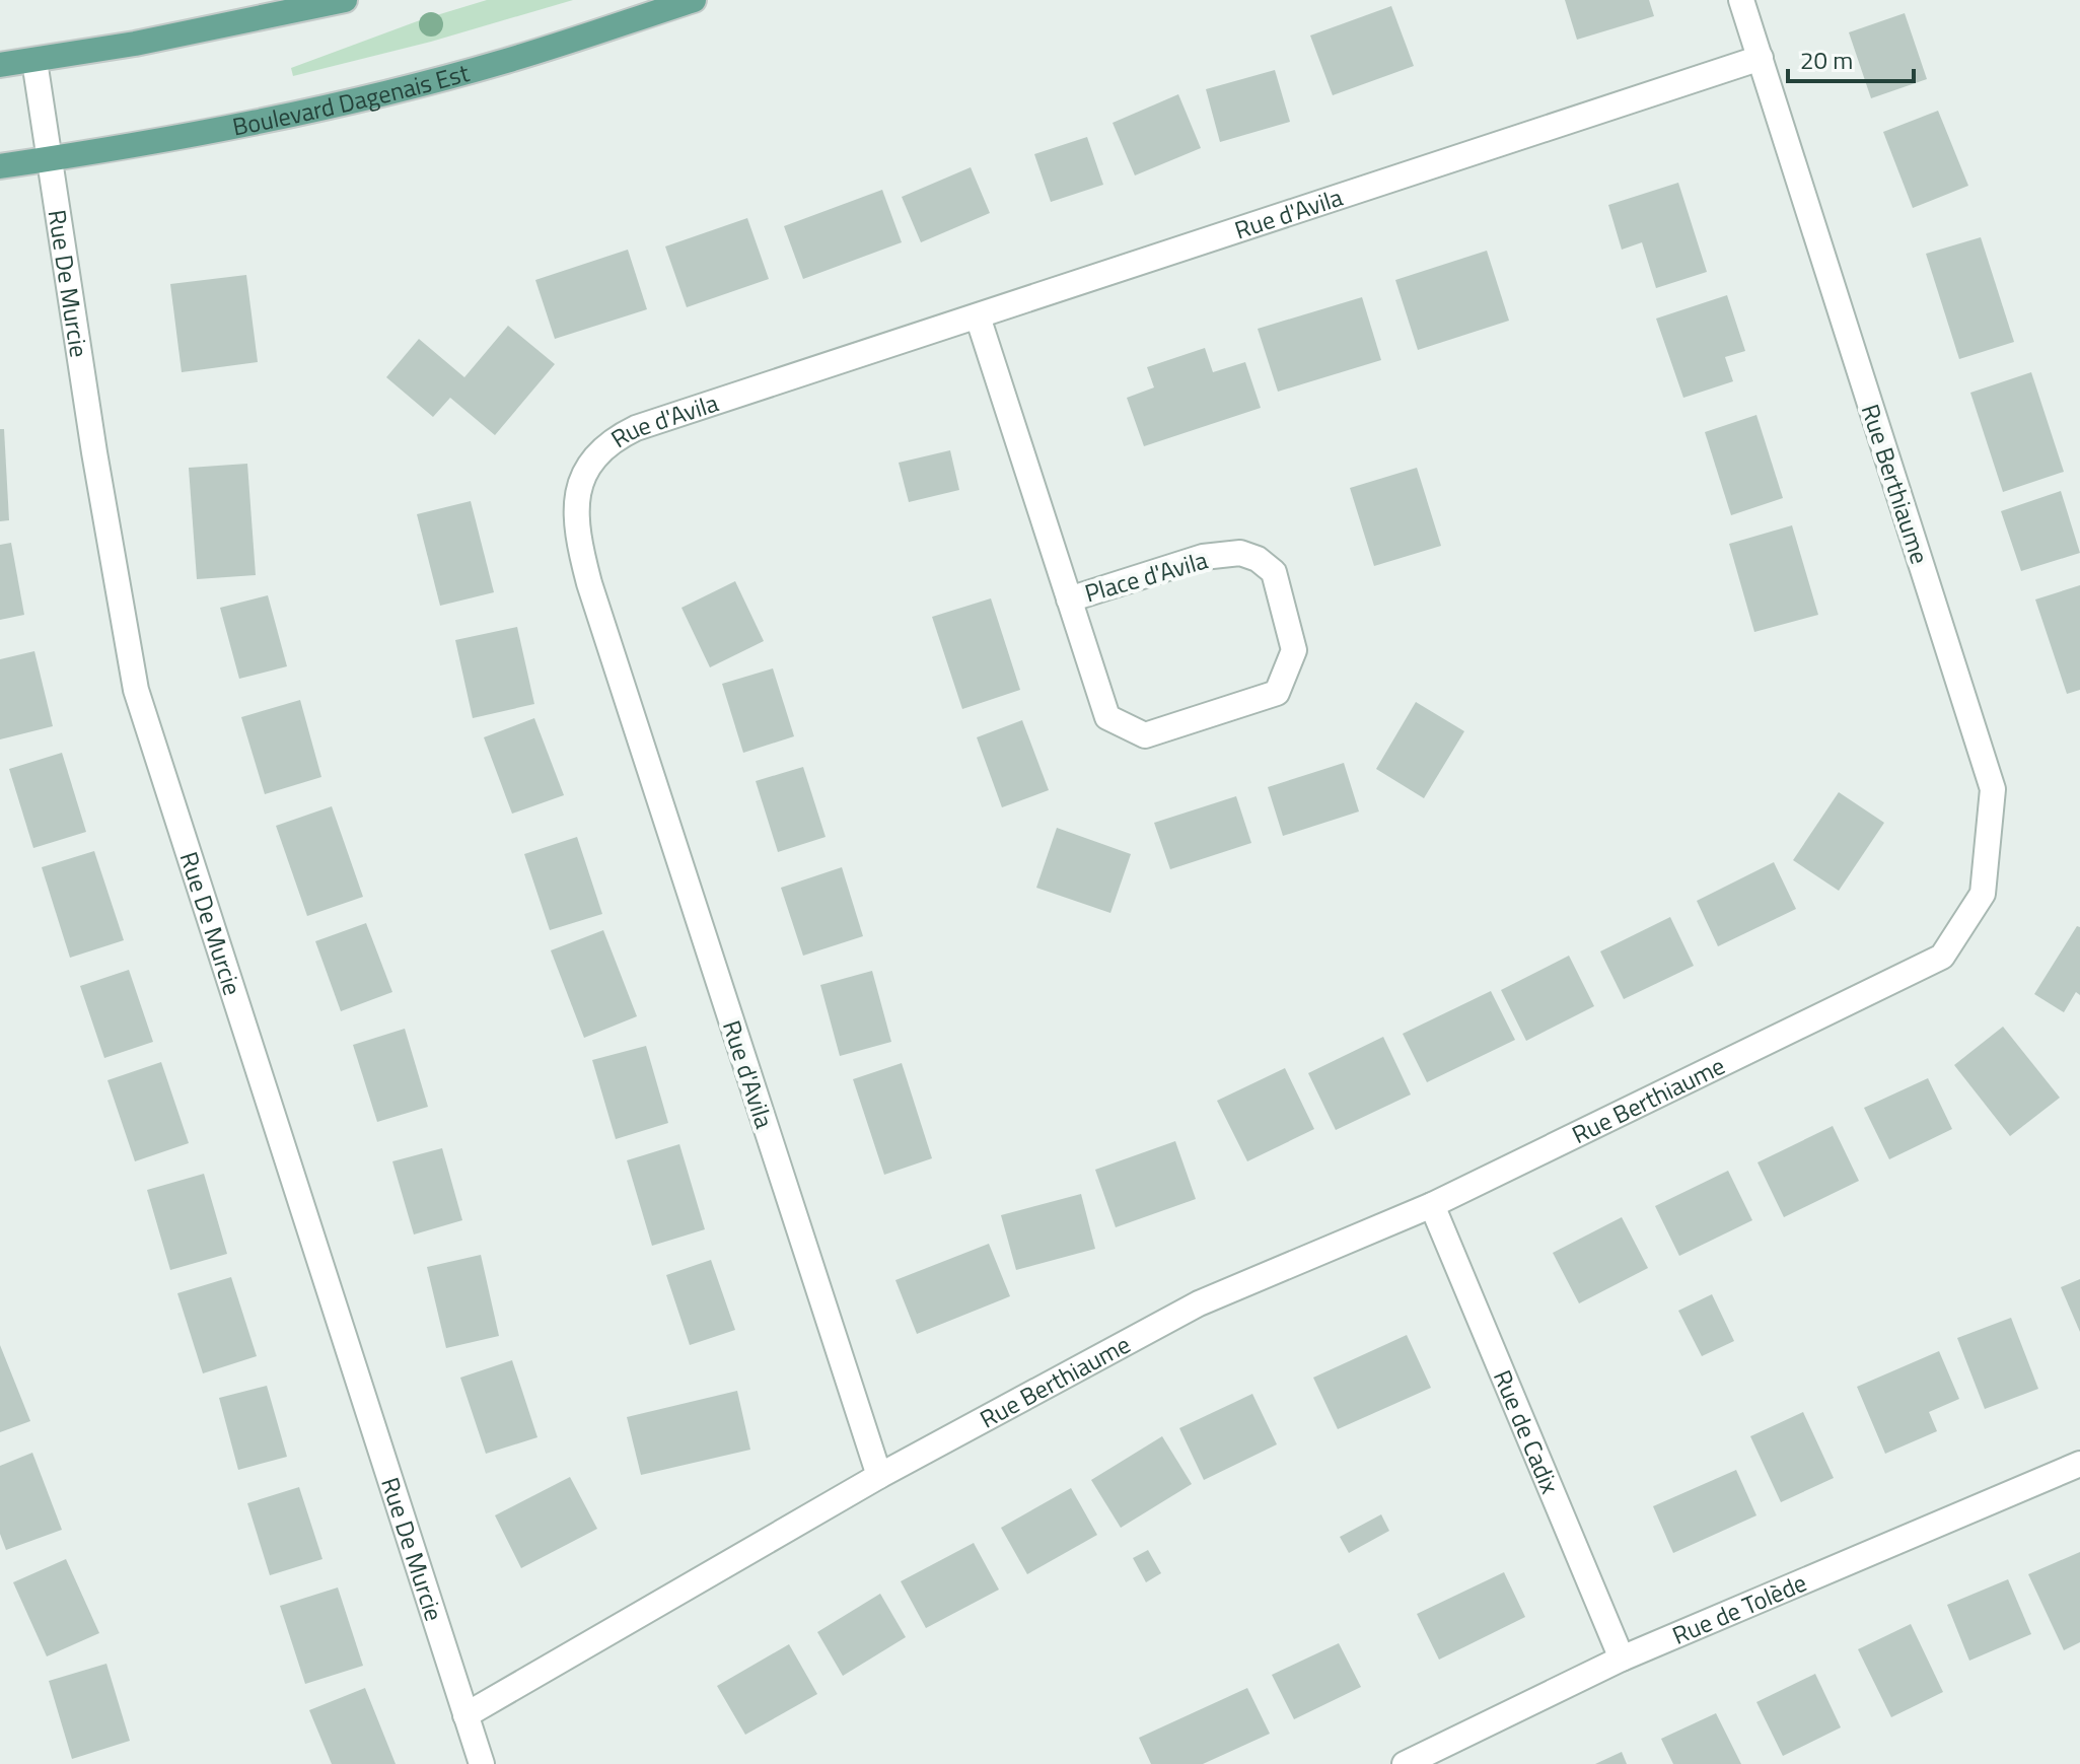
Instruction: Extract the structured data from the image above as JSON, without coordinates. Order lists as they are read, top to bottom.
{
  "streets": {
    "main road": ["Boulevard Dagenais Est"],
    "street": [
      "Rue d'Avila",
      "Rue De Murcie",
      "Rue Berthiaume",
      "Place d'Avila",
      "Rue de Cadix",
      "Rue de Tolède"
    ]
  },
  "crossings": [
    ["Boulevard Dagenais Est", "Rue De Murcie"],
    ["Rue d'Avila", "Rue Berthiaume"],
    ["Rue d'Avila", "Place d'Avila"],
    ["Rue De Murcie", "Rue Berthiaume"],
    ["Rue Berthiaume", "Rue de Cadix"],
    ["Rue de Cadix", "Rue de Tolède"]
  ],
  "scale_bar": "20 m"
}
